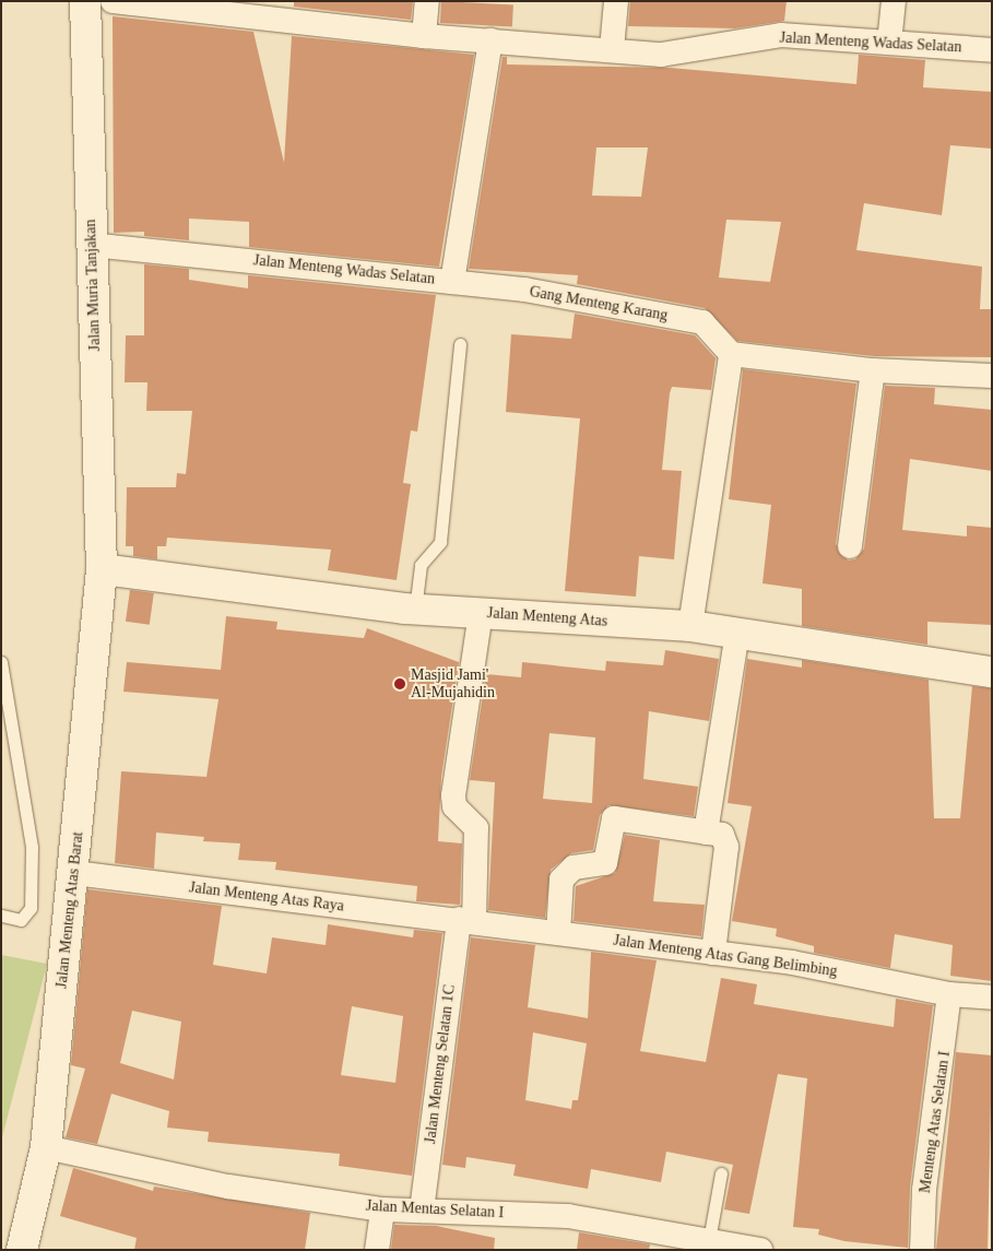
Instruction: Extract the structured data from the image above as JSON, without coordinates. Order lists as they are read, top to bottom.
{
  "streets": {
    "street": [
      "Jalan Menteng Wadas Selatan",
      "Jalan Muria Tanjakan",
      "Gang Menteng Karang",
      "Jalan Menteng Atas",
      "Jalan Menteng Atas Raya",
      "Jalan Menteng Atas Barat",
      "Jalan Menteng Atas Gang Belimbing",
      "Jalan Menteng Selatan 1C",
      "Menteng Atas Selatan I",
      "Jalan Mentas Selatan I"
    ]
  },
  "crossings": [
    ["Jalan Menteng Wadas Selatan", "Jalan Muria Tanjakan"],
    ["Jalan Menteng Wadas Selatan", "Gang Menteng Karang"],
    ["Jalan Muria Tanjakan", "Jalan Menteng Atas"],
    ["Jalan Muria Tanjakan", "Jalan Menteng Atas Barat"],
    ["Jalan Menteng Atas", "Jalan Menteng Atas Barat"],
    ["Jalan Menteng Atas", "Jalan Menteng Selatan 1C"],
    ["Jalan Menteng Atas Raya", "Jalan Menteng Atas Barat"],
    ["Jalan Menteng Atas Raya", "Jalan Menteng Atas Gang Belimbing"],
    ["Jalan Menteng Atas Raya", "Jalan Menteng Selatan 1C"],
    ["Jalan Menteng Atas Barat", "Jalan Mentas Selatan I"],
    ["Jalan Menteng Atas Gang Belimbing", "Jalan Menteng Selatan 1C"],
    ["Jalan Menteng Atas Gang Belimbing", "Menteng Atas Selatan I"],
    ["Jalan Menteng Selatan 1C", "Jalan Mentas Selatan I"]
  ],
  "places": ["Masjid Jami' Al-Mujahidin"]
}
